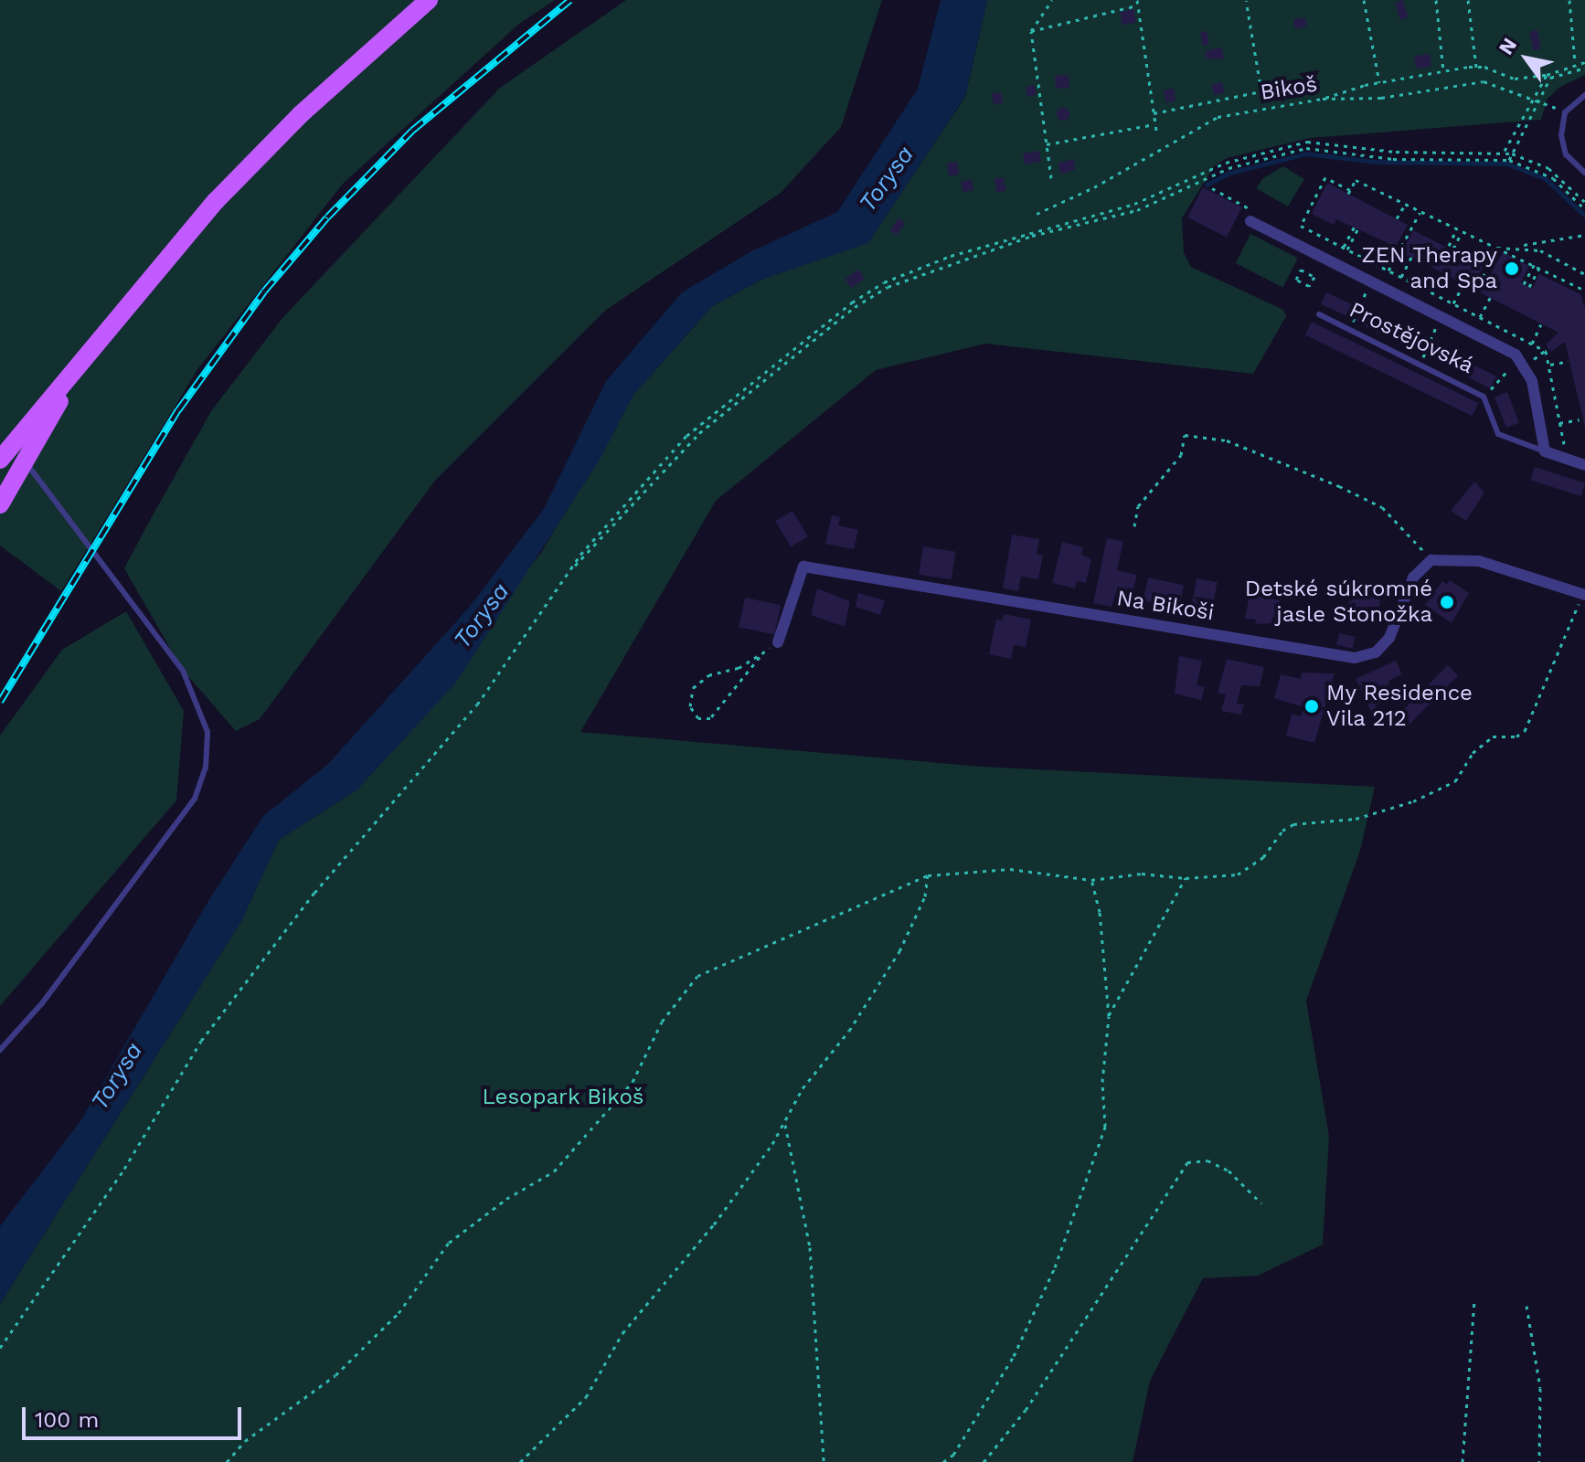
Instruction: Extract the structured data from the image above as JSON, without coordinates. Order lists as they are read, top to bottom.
{
  "streets": {
    "street": ["Prostějovská", "Na Bikoši"],
    "path": ["Bikoš"]
  },
  "water": ["Torysa"],
  "parks": ["Lesopark Bikoš"],
  "places": ["ZEN Therapy and Spa", "Detské súkromné jasle Stonožka", "My Residence Vila 212"],
  "scale_bar": "100 m",
  "north": "top left"
}
